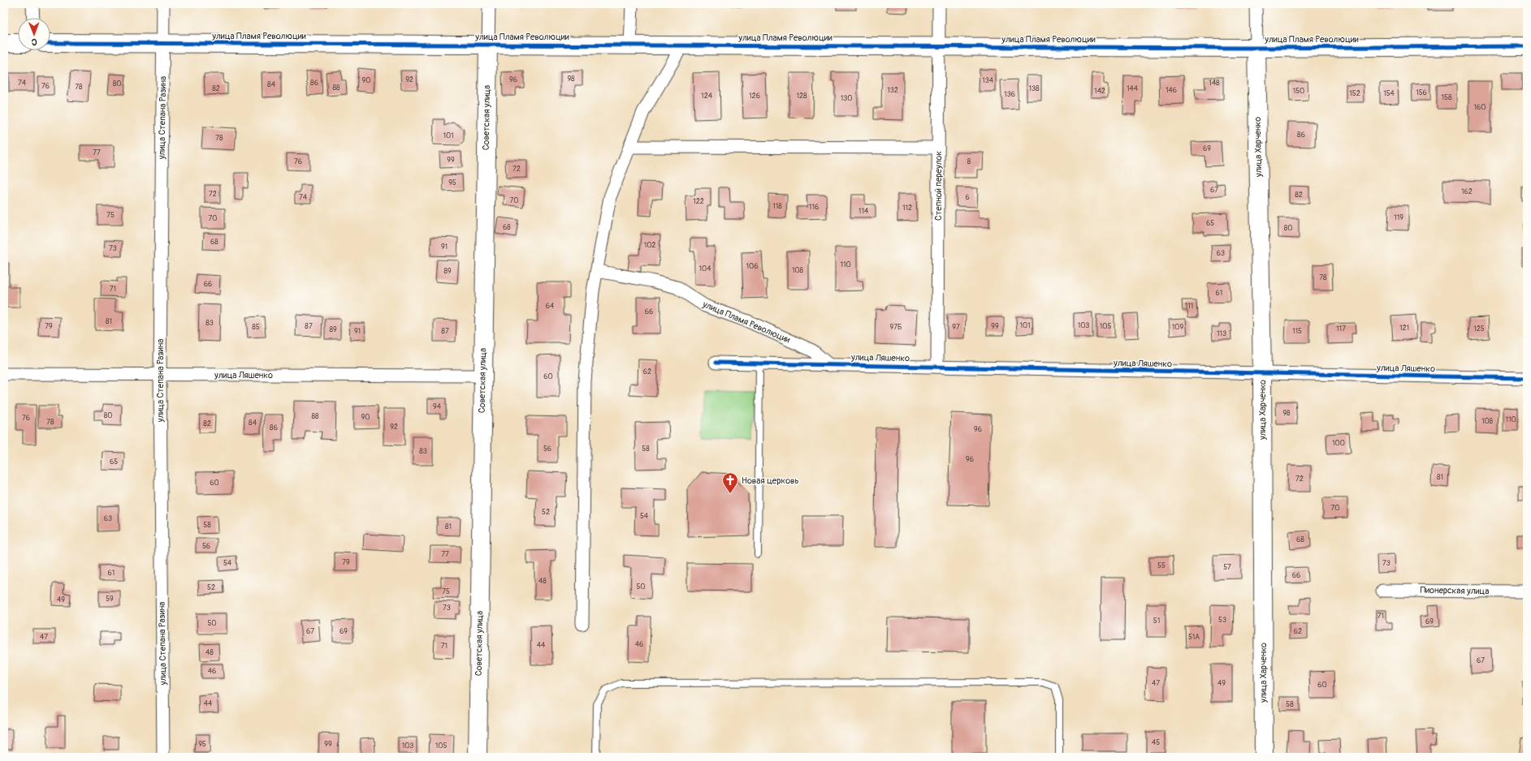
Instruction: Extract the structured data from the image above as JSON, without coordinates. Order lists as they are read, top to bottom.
{
  "streets": {
    "street": [
      "улица Пламя Революции",
      "улица Степана Разина",
      "Советская улица",
      "улица Харченко",
      "Степной переулок",
      "улица Ляшенко",
      "Пионерская улица"
    ]
  },
  "crossings": [
    ["улица Пламя Революции", "улица Степана Разина"],
    ["улица Пламя Революции", "Советская улица"],
    ["улица Пламя Революции", "улица Харченко"],
    ["улица Пламя Революции", "Степной переулок"],
    ["улица Пламя Революции", "улица Ляшенко"],
    ["улица Степана Разина", "улица Ляшенко"],
    ["Советская улица", "улица Ляшенко"],
    ["улица Харченко", "улица Ляшенко"],
    ["Степной переулок", "улица Ляшенко"]
  ],
  "places": {
    "church": ["Новая церковь"]
  },
  "house_numbers": [
    "98",
    "92",
    "96",
    "90",
    "134",
    "74",
    "86",
    "148",
    "80",
    "84",
    "76",
    "78",
    "88",
    "82",
    "138",
    "144",
    "132",
    "146",
    "142",
    "150",
    "156",
    "152",
    "154",
    "136",
    "124",
    "126",
    "128",
    "158",
    "130",
    "160",
    "86",
    "101",
    "78",
    "69",
    "77",
    "99",
    "76",
    "8",
    "72",
    "95",
    "67",
    "162",
    "72",
    "82",
    "74",
    "6",
    "70",
    "122",
    "118",
    "116",
    "112",
    "114",
    "75",
    "119",
    "70",
    "65",
    "68",
    "80",
    "68",
    "102",
    "91",
    "73",
    "63",
    "110",
    "106",
    "104",
    "108",
    "89",
    "78",
    "66",
    "71",
    "61",
    "64",
    "111",
    "66",
    "81",
    "83",
    "101",
    "103",
    "79",
    "87",
    "99",
    "105",
    "85",
    "97Б",
    "97",
    "109",
    "121",
    "117",
    "125",
    "89",
    "91",
    "87",
    "115",
    "113",
    "62",
    "60",
    "94",
    "98",
    "80",
    "88",
    "90",
    "76",
    "110",
    "108",
    "78",
    "84",
    "82",
    "92",
    "86",
    "96",
    "100",
    "56",
    "58",
    "83",
    "96",
    "65",
    "81",
    "72",
    "60",
    "70",
    "52",
    "54",
    "63",
    "58",
    "81",
    "68",
    "56",
    "77",
    "79",
    "54",
    "73",
    "55",
    "57",
    "61",
    "66",
    "48",
    "50",
    "52",
    "75",
    "59",
    "49",
    "73",
    "71",
    "53",
    "51",
    "69",
    "50",
    "67",
    "69",
    "62",
    "47",
    "51А",
    "46",
    "44",
    "71",
    "48",
    "67",
    "46",
    "47",
    "49",
    "60",
    "44",
    "58",
    "45",
    "95",
    "99",
    "103",
    "105"
  ],
  "north": "bottom"
}
